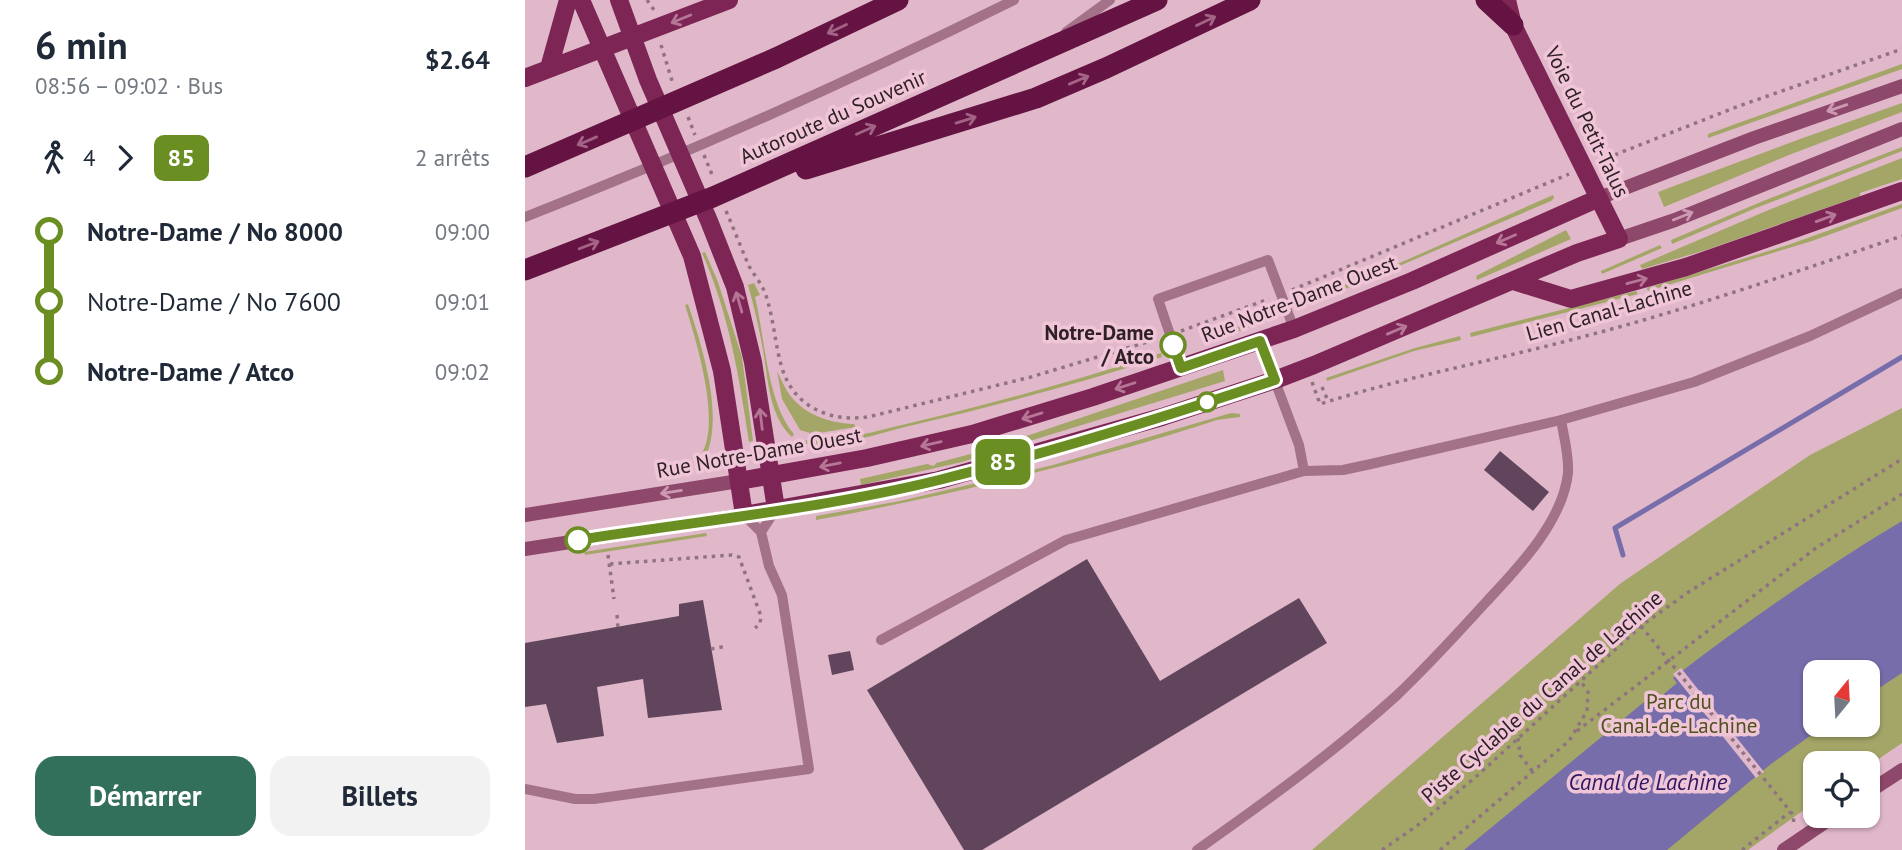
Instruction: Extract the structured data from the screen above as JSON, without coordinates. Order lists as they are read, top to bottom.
{
  "streets": {
    "highway": ["Autoroute du Souvenir"],
    "main road": ["Voie du Petit-Talus", "Rue Notre-Dame Ouest"],
    "path": ["Lien Canal-Lachine", "Piste Cyclable du Canal de Lachine"]
  },
  "crossings": [
    ["Voie du Petit-Talus", "Rue Notre-Dame Ouest"]
  ],
  "water": ["Canal de Lachine"],
  "parks": ["Parc du Canal-de-Lachine"],
  "places": ["Notre-Dame / Atco"],
  "lines": ["bus line 85"],
  "north": "top",
  "page": {
    "heading": ["6 min", "08:56 – 09:02 · Bus", "$2.64"],
    "on_map": "85",
    "legs": ["4", "85", "2 arrêts"],
    "list": [
      {
        "name": "Notre-Dame / No 8000",
        "value": "09:00"
      },
      {
        "name": "Notre-Dame / No 7600",
        "value": "09:01"
      },
      {
        "name": "Notre-Dame / Atco",
        "value": "09:02"
      }
    ],
    "buttons": ["Démarrer", "Billets"]
  }
}
